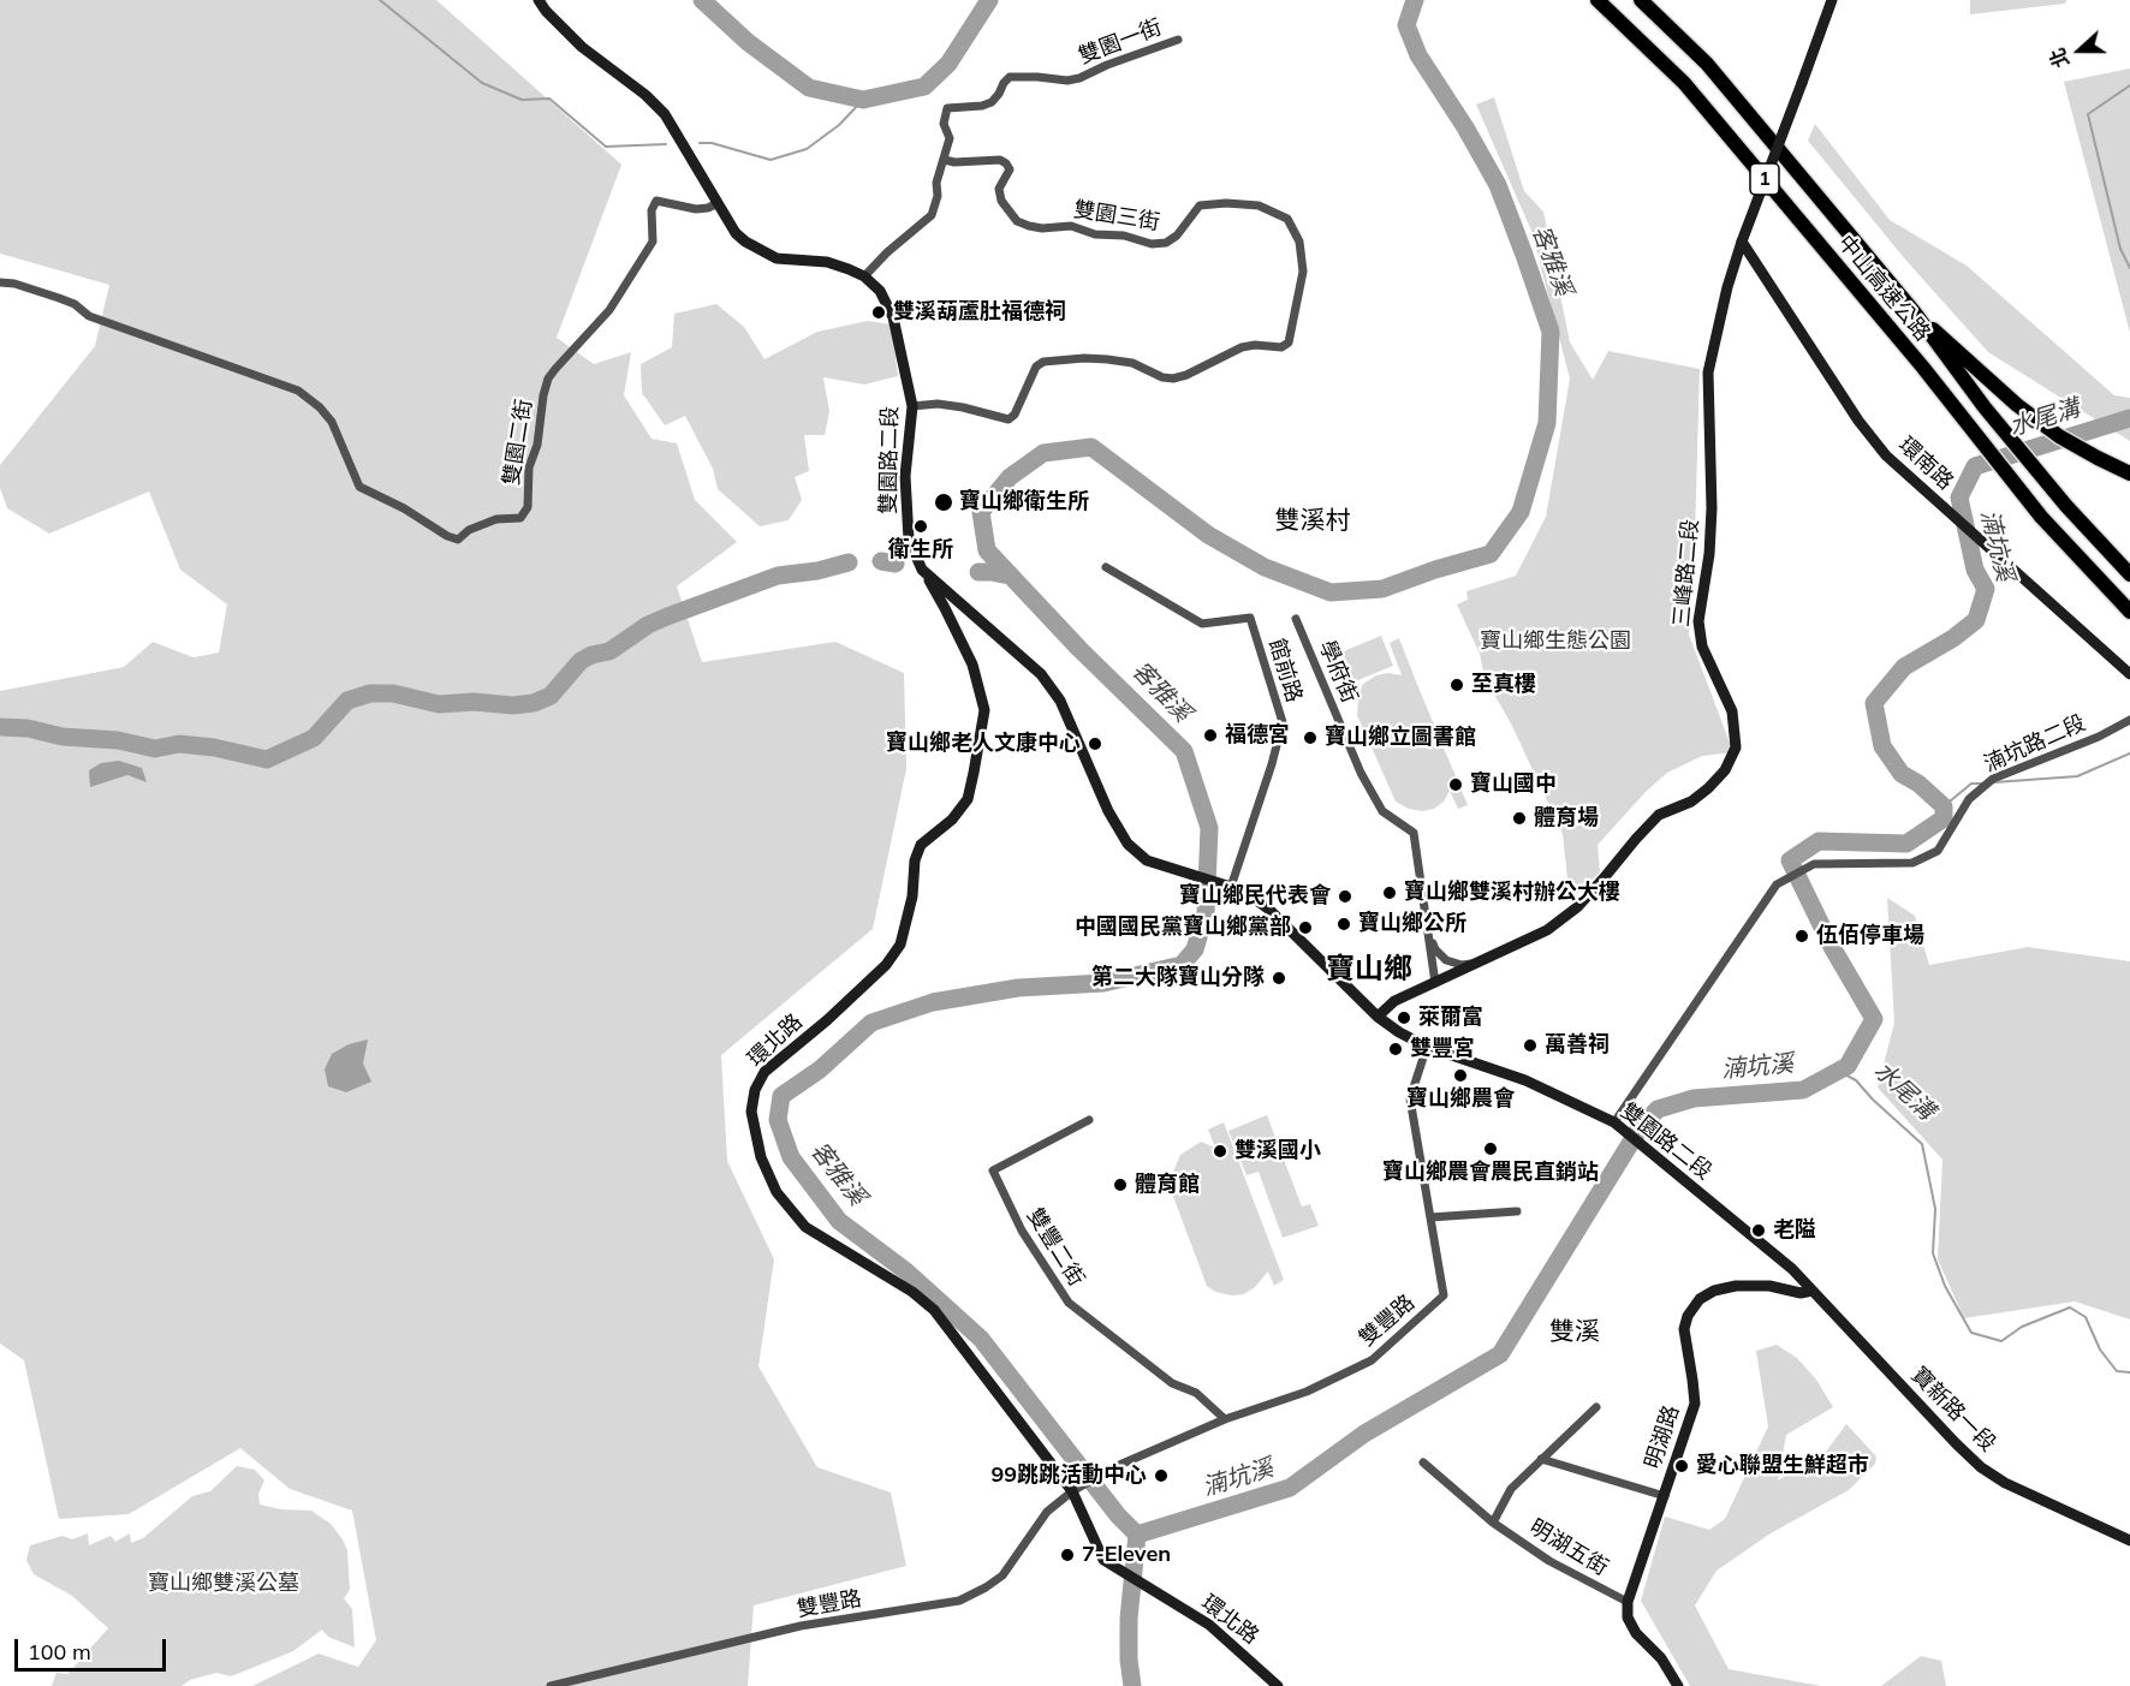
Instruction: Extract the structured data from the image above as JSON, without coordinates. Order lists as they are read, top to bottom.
{
  "streets": {
    "highway": ["1", "中山高速公路"],
    "street": [
      "雙園一街",
      "雙園三街",
      "雙園二街",
      "雙園路二段",
      "環南路",
      "三峰路二段",
      "館前路",
      "學府街",
      "湳坑路二段",
      "環北路",
      "雙豐二街",
      "雙豐路",
      "寶新路一段",
      "明湖路",
      "明湖五街"
    ]
  },
  "crossings": [
    ["雙園一街", "雙園三街"],
    ["雙園一街", "雙園路二段"],
    ["雙園三街", "雙園路二段"],
    ["雙園路二段", "三峰路二段"],
    ["雙園路二段", "館前路"],
    ["雙園路二段", "湳坑路二段"],
    ["雙園路二段", "環北路"],
    ["雙園路二段", "雙豐路"],
    ["雙園路二段", "寶新路一段"],
    ["雙園路二段", "明湖路"],
    ["環南路", "三峰路二段"],
    ["三峰路二段", "學府街"],
    ["環北路", "雙豐路"],
    ["雙豐二街", "雙豐路"],
    ["寶新路一段", "明湖路"],
    ["明湖路", "明湖五街"]
  ],
  "districts": ["雙溪村", "寶山鄉", "雙溪"],
  "water": ["客雅溪", "水尾溝", "湳坑溪"],
  "parks": ["寶山鄉生態公園", "寶山鄉雙溪公墓"],
  "places": [
    "雙溪葫蘆肚福德祠",
    "寶山鄉衛生所",
    "衛生所",
    "至真樓",
    "福德宮",
    "寶山鄉立圖書館",
    "寶山鄉老人文康中心",
    "寶山國中",
    "體育場",
    "寶山鄉雙溪村辦公大樓",
    "寶山鄉民代表會",
    "寶山鄉公所",
    "中國國民黨寶山鄉黨部",
    "伍佰停車場",
    "第二大隊寶山分隊",
    "萊爾富",
    "萬善祠",
    "雙豐宮",
    "寶山鄉農會",
    "寶山鄉農會農民直銷站",
    "雙溪國小",
    "體育館",
    "老隘",
    "愛心聯盟生鮮超市",
    "99跳跳活動中心",
    "7-Eleven"
  ],
  "scale_bar": "100 m",
  "north": "left"
}
